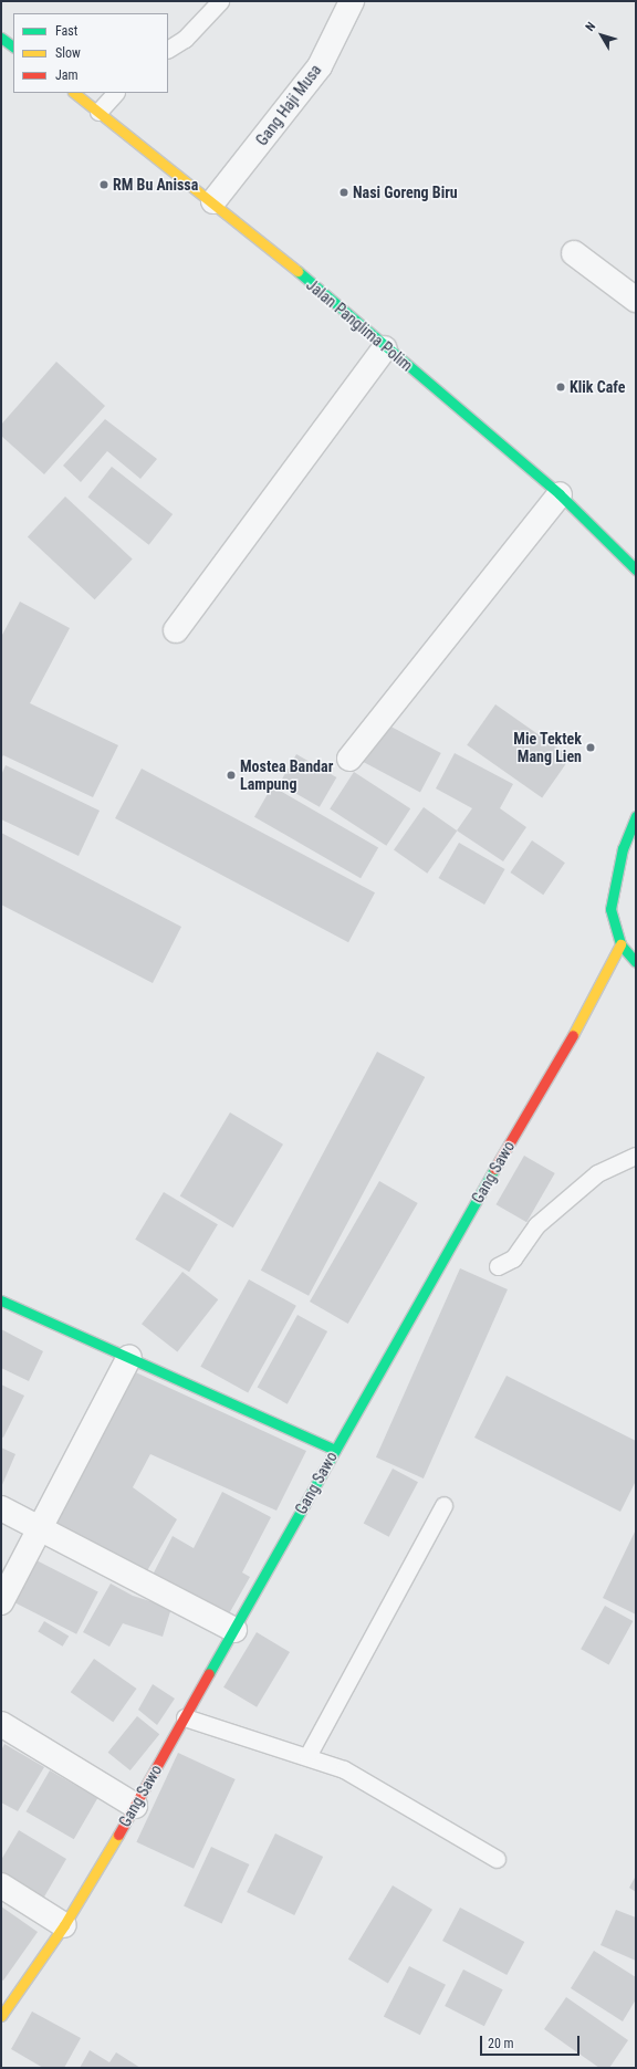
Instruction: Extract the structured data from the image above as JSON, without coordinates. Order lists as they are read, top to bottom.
{
  "streets": {
    "street": ["Gang Haji Musa", "Jalan Panglima Polim", "Gang Sawo"]
  },
  "crossings": [
    ["Gang Haji Musa", "Jalan Panglima Polim"]
  ],
  "places": [
    "RM Bu Anissa",
    "Nasi Goreng Biru",
    "Klik Cafe",
    "Mie Tektek Mang Lien",
    "Mostea Bandar Lampung"
  ],
  "legend": ["Fast", "Slow", "Jam"],
  "scale_bar": "20 m",
  "north": "top left"
}
